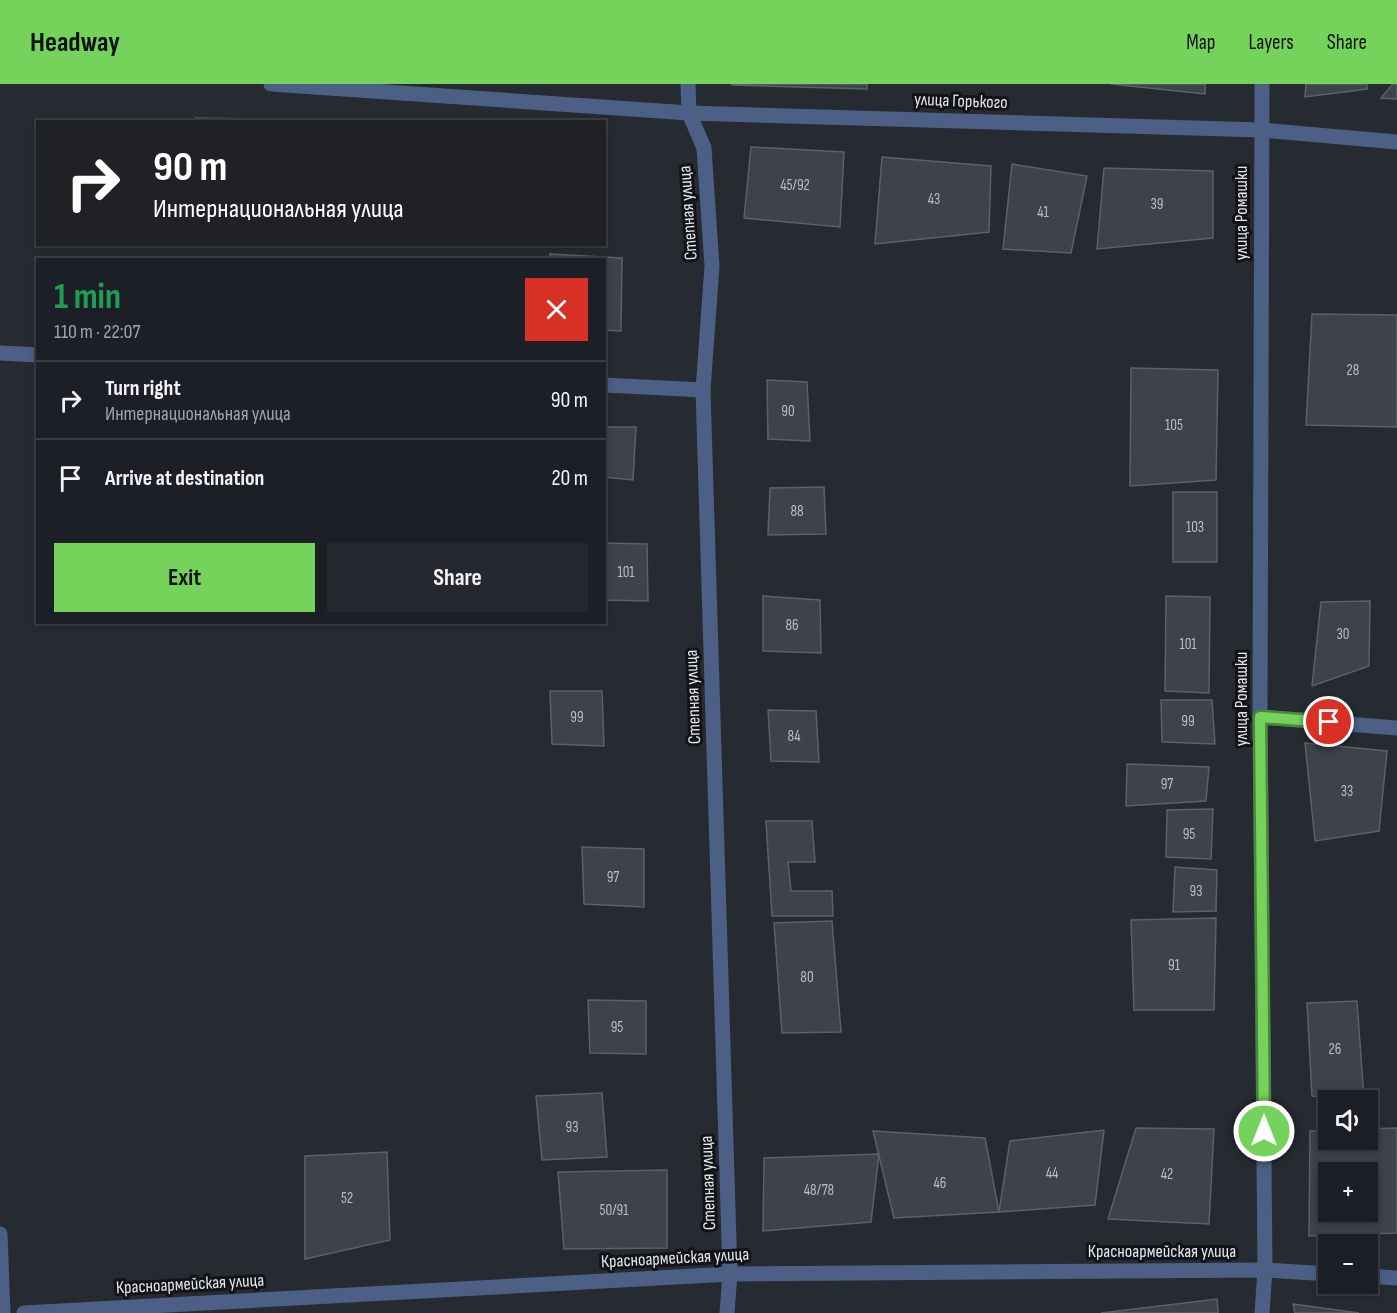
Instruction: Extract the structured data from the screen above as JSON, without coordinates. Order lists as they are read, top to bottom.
{
  "streets": {
    "street": [
      "улица Горького",
      "Степная улица",
      "улица Ромашки",
      "Красноармейская улица"
    ]
  },
  "crossings": [
    ["улица Горького", "Степная улица"],
    ["улица Горького", "улица Ромашки"],
    ["Степная улица", "Красноармейская улица"],
    ["улица Ромашки", "Красноармейская улица"]
  ],
  "house_numbers": [
    "45/92",
    "43",
    "39",
    "41",
    "28",
    "90",
    "105",
    "88",
    "103",
    "101",
    "86",
    "30",
    "101",
    "99",
    "99",
    "84",
    "97",
    "33",
    "95",
    "97",
    "93",
    "91",
    "80",
    "95",
    "26",
    "93",
    "44",
    "42",
    "46",
    "48/78",
    "52",
    "50/91"
  ],
  "page": {
    "header": "Headway",
    "nav": ["Map", "Layers", "Share"],
    "turn": ["90 m", "Интернациональная улица"],
    "heading": ["1 min", "110 m · 22:07"],
    "list": [
      {
        "name": "Turn right",
        "note": "Интернациональная улица",
        "value": "90 m"
      },
      {
        "name": "Arrive at destination",
        "value": "20 m"
      }
    ],
    "buttons": ["Exit", "Share"],
    "map_buttons": ["+", "−"]
  }
}
